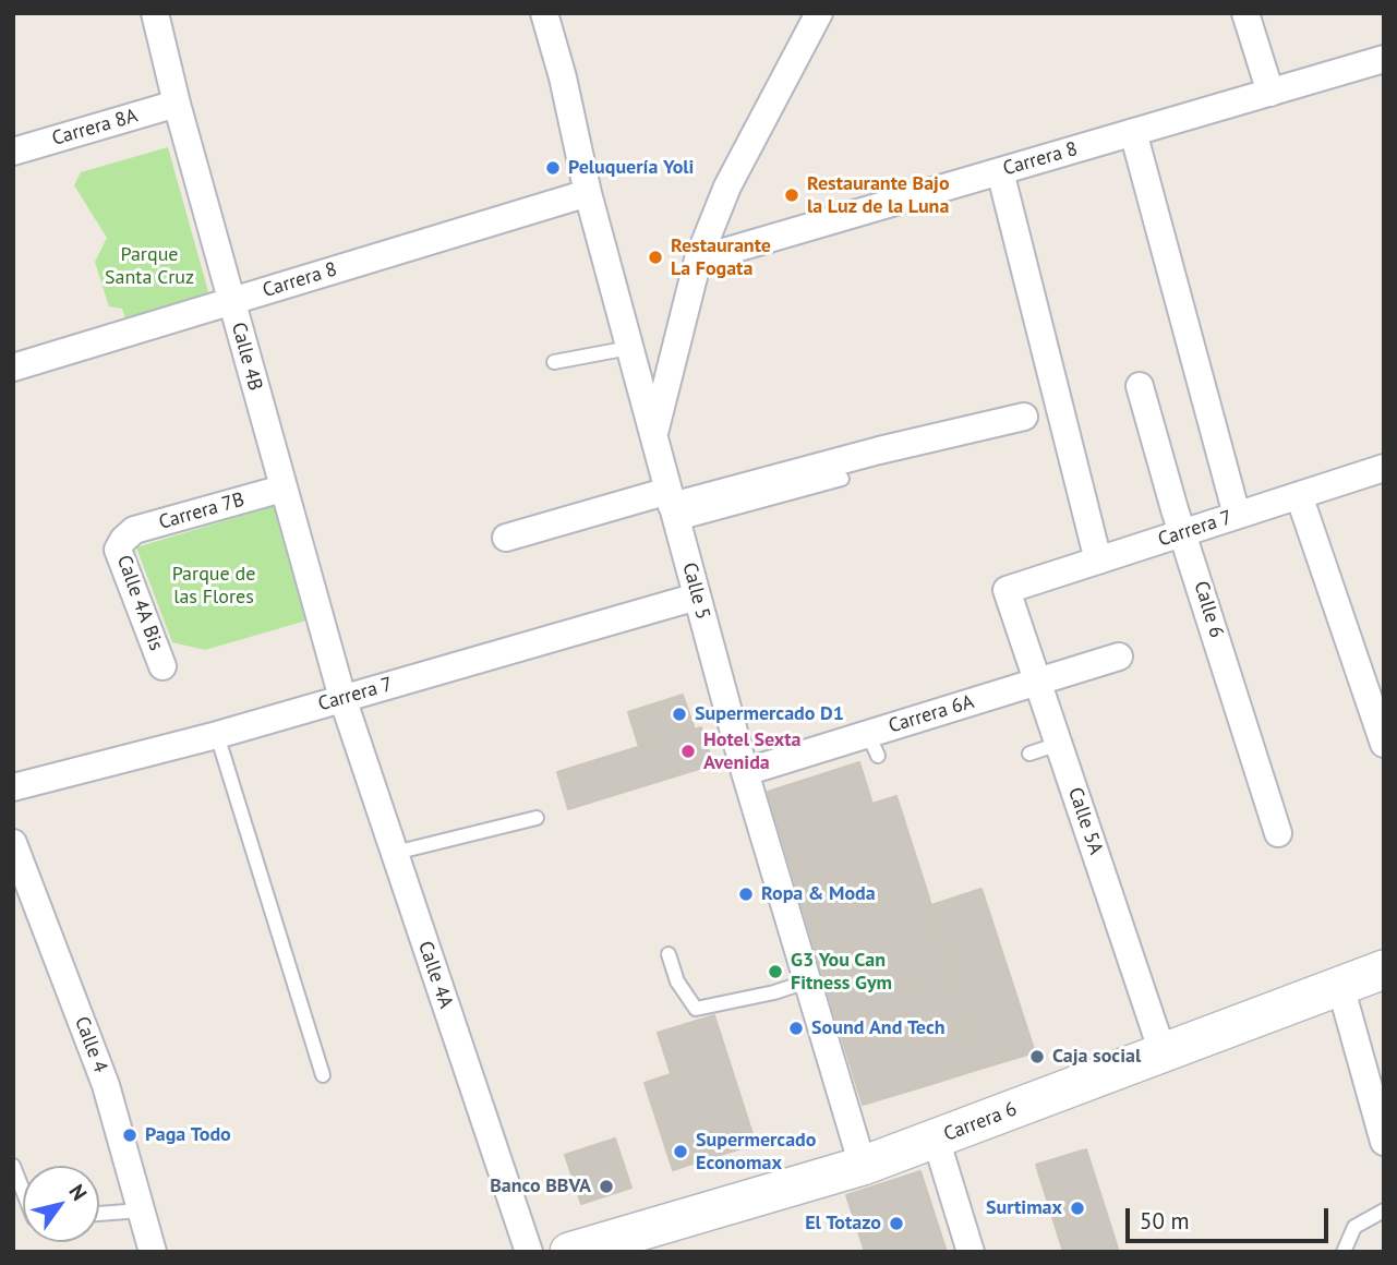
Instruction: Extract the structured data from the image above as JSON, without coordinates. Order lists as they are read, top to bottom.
{
  "streets": {
    "main road": ["Carrera 6"],
    "street": [
      "Carrera 8A",
      "Carrera 8",
      "Calle 4B",
      "Carrera 7B",
      "Carrera 7",
      "Calle 5",
      "Calle 4A Bis",
      "Calle 6",
      "Carrera 6A",
      "Calle 5A",
      "Calle 4A",
      "Calle 4"
    ]
  },
  "crossings": [
    ["Carrera 8A", "Calle 4B"],
    ["Carrera 8", "Calle 4B"],
    ["Carrera 8", "Calle 5"],
    ["Calle 4B", "Carrera 7B"],
    ["Calle 4B", "Carrera 7"],
    ["Calle 4B", "Calle 4A"],
    ["Carrera 7B", "Calle 4A Bis"],
    ["Carrera 7", "Calle 5"],
    ["Carrera 7", "Calle 6"],
    ["Carrera 7", "Calle 5A"],
    ["Carrera 7", "Calle 4A"],
    ["Calle 5", "Carrera 6A"],
    ["Calle 5", "Carrera 6"],
    ["Carrera 6A", "Calle 5A"],
    ["Calle 5A", "Carrera 6"]
  ],
  "parks": ["Parque Santa Cruz", "Parque de las Flores"],
  "places": [
    "Peluquería Yoli",
    "Restaurante Bajo la Luz de la Luna",
    "Restaurante La Fogata",
    "Supermercado D1",
    "Hotel Sexta Avenida",
    "Ropa & Moda",
    "G3 You Can Fitness Gym",
    "Sound And Tech",
    "Caja social",
    "Paga Todo",
    "Supermercado Economax",
    "Banco BBVA",
    "Surtimax",
    "El Totazo"
  ],
  "scale_bar": "50 m",
  "north": "top right"
}
